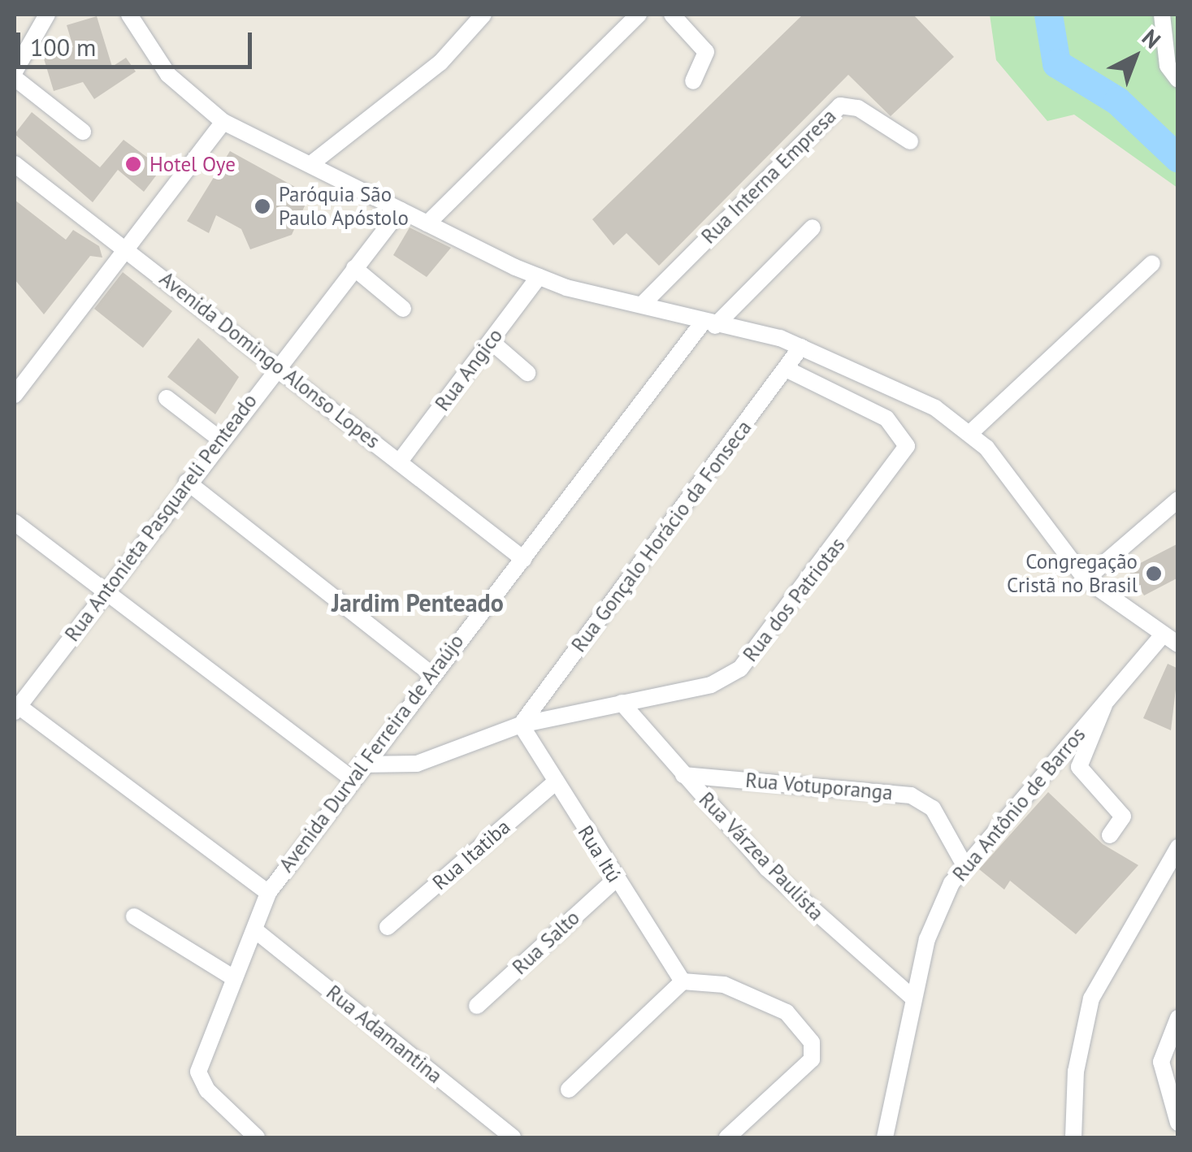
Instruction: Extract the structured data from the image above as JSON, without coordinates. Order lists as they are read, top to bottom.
{
  "streets": {
    "street": [
      "Rua Interna Empresa",
      "Avenida Domingo Alonso Lopes",
      "Rua Angico",
      "Rua Antonieta Pasquareli Penteado",
      "Rua Gonçalo Horácio da Fonseca",
      "Rua dos Patriotas",
      "Avenida Durval Ferreira de Araújo",
      "Rua Votuporanga",
      "Rua Antônio de Barros",
      "Rua Itú",
      "Rua Itatiba",
      "Rua Várzea Paulista",
      "Rua Salto",
      "Rua Adamantina"
    ]
  },
  "crossings": [
    ["Avenida Domingo Alonso Lopes", "Rua Angico"],
    ["Avenida Domingo Alonso Lopes", "Rua Antonieta Pasquareli Penteado"],
    ["Avenida Domingo Alonso Lopes", "Avenida Durval Ferreira de Araújo"],
    ["Rua Gonçalo Horácio da Fonseca", "Rua dos Patriotas"],
    ["Rua Gonçalo Horácio da Fonseca", "Rua Itú"],
    ["Rua dos Patriotas", "Avenida Durval Ferreira de Araújo"],
    ["Rua dos Patriotas", "Rua Itú"],
    ["Rua dos Patriotas", "Rua Várzea Paulista"],
    ["Avenida Durval Ferreira de Araújo", "Rua Adamantina"],
    ["Rua Votuporanga", "Rua Antônio de Barros"],
    ["Rua Votuporanga", "Rua Várzea Paulista"],
    ["Rua Antônio de Barros", "Rua Várzea Paulista"],
    ["Rua Itú", "Rua Itatiba"],
    ["Rua Itú", "Rua Salto"]
  ],
  "districts": ["Jardim Penteado"],
  "places": ["Hotel Oye", "Paróquia São Paulo Apóstolo", "Congregação Cristã no Brasil"],
  "scale_bar": "100 m",
  "north": "top right"
}
